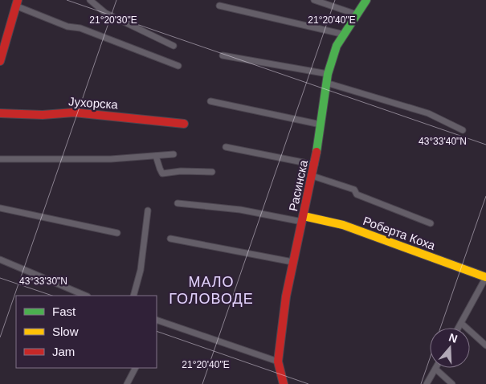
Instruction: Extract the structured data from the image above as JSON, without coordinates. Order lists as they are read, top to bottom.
{
  "streets": {
    "street": ["Јухорска", "Расинска", "Роберта Коха"]
  },
  "crossings": [
    ["Расинска", "Роберта Коха"]
  ],
  "districts": ["МАЛО ГОЛОВОДЕ"],
  "legend": ["Fast", "Slow", "Jam"],
  "north": "top",
  "coordinates": [
    "21°20'40\"E",
    "21°20'30\"E",
    "43°33'40\"N",
    "43°33'30\"N"
  ]
}
